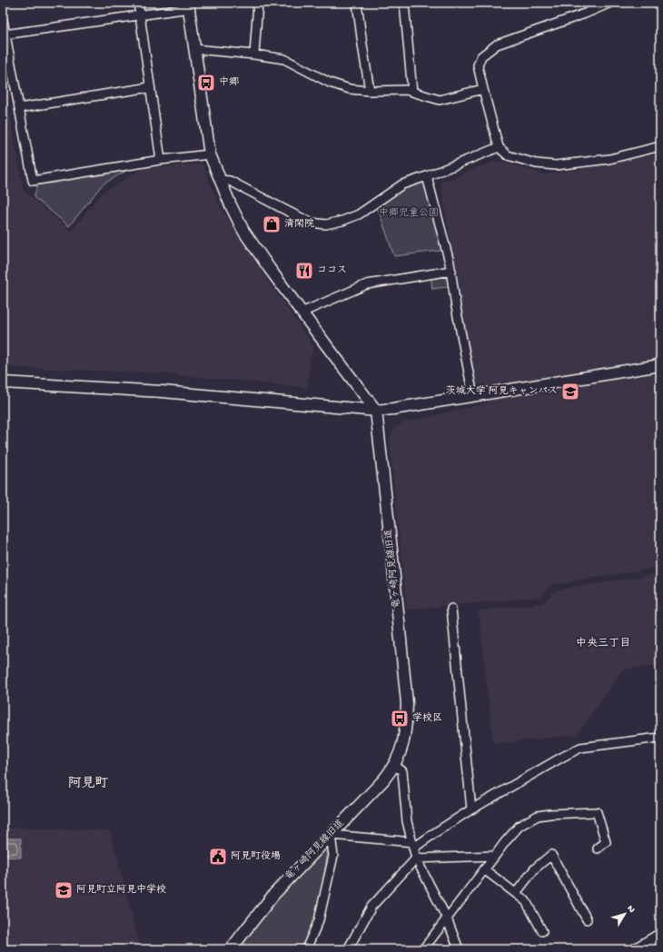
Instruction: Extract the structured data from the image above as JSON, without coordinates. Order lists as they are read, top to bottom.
{
  "streets": {
    "street": ["竜ヶ崎阿見線旧道"]
  },
  "districts": ["中央三丁目", "阿見町"],
  "parks": ["中郷児童公園"],
  "places": {
    "bus stop": ["中郷", "学校区"],
    "shop": ["清閑院"],
    "restaurant": ["ココス"],
    "school or university": ["茨城大学 阿見キャンパス", "阿見町立阿見中学校"],
    "public building": ["阿見町役場"]
  },
  "north": "top right"
}
